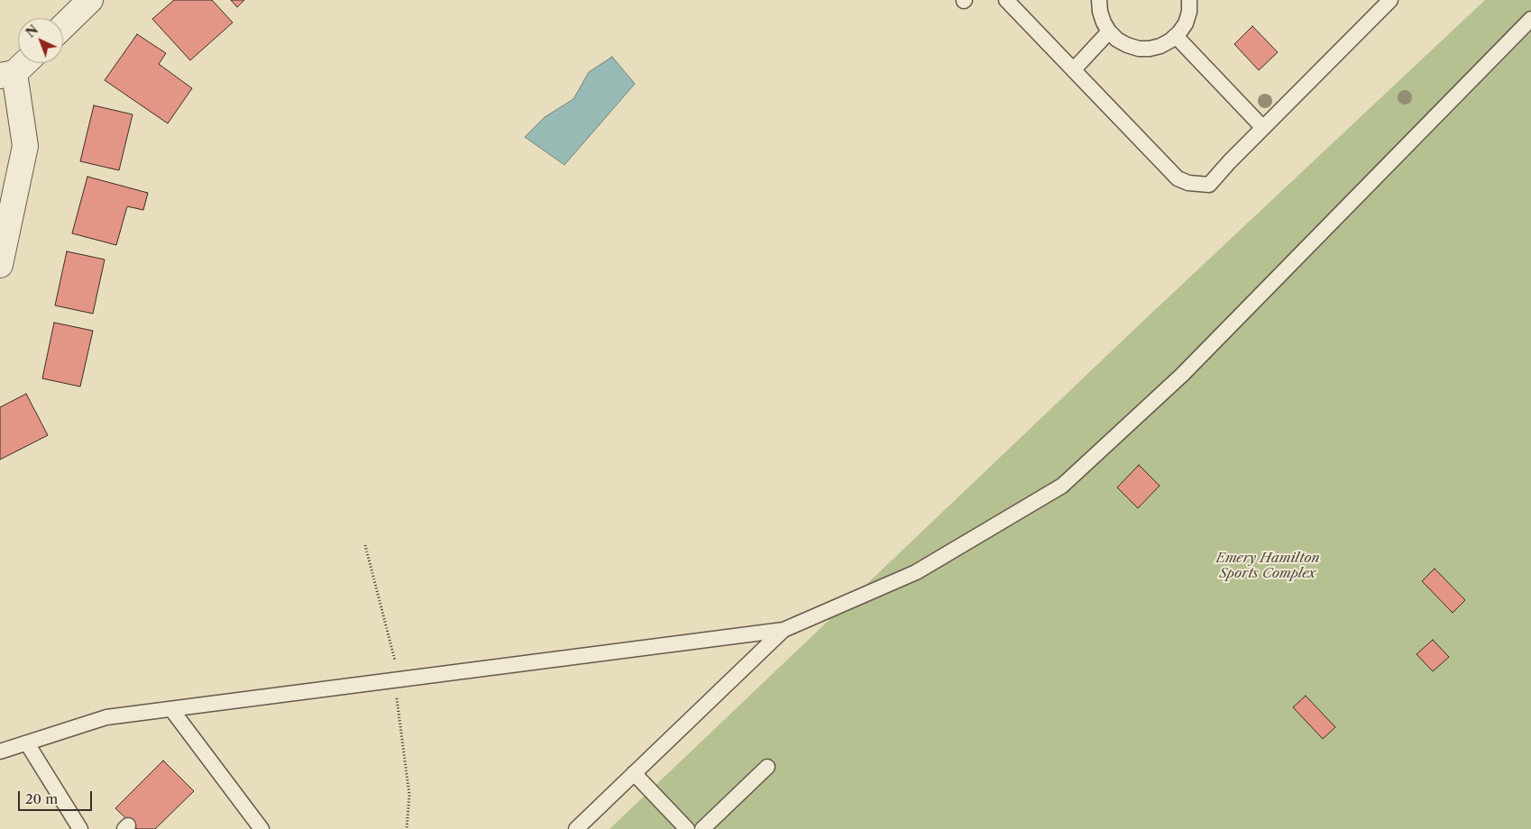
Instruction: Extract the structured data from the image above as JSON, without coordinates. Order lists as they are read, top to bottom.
{
  "parks": ["Emery Hamilton Sports Complex"],
  "scale_bar": "20 m",
  "north": "top left"
}
